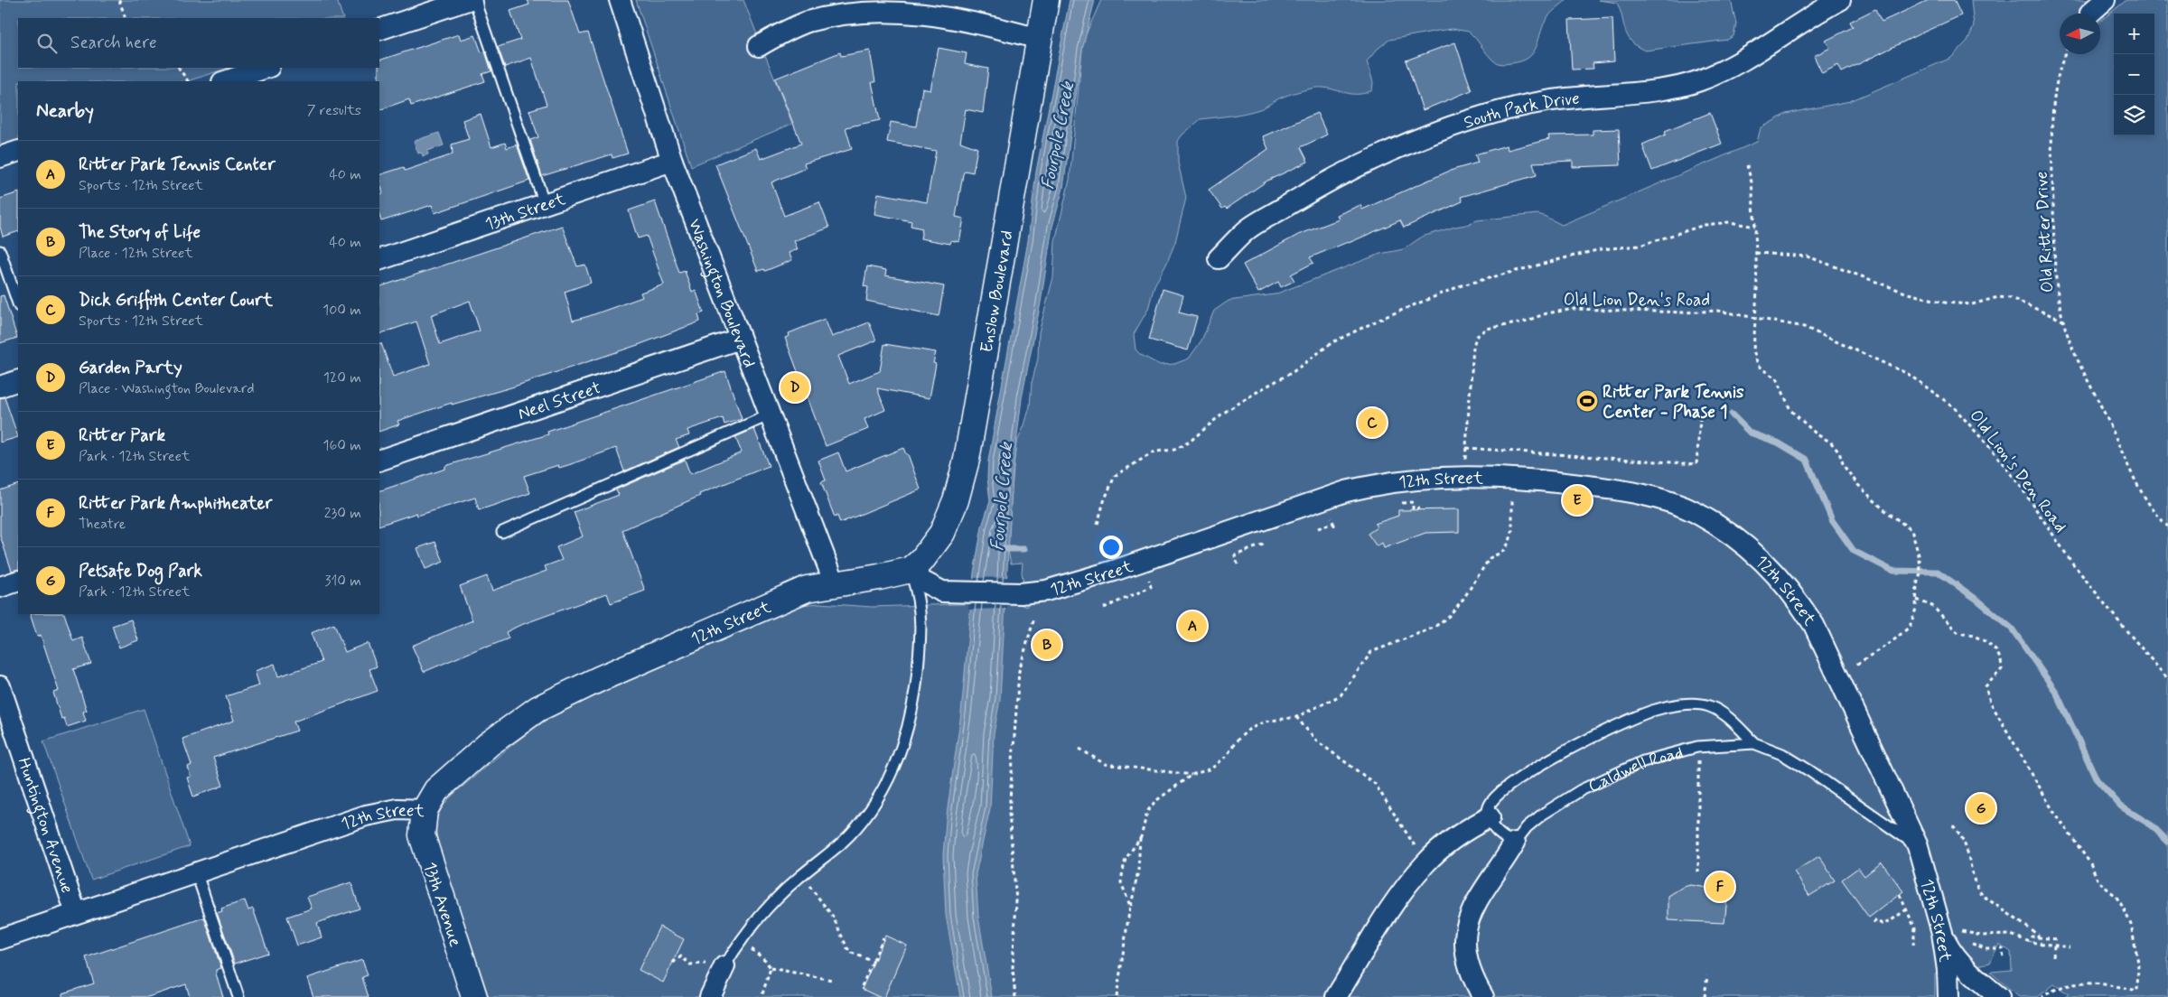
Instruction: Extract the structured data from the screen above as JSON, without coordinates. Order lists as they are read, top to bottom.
{
  "streets": {
    "street": [
      "South Park Drive",
      "13th Street",
      "Enslow Boulevard",
      "Washington Boulevard",
      "Neel Street",
      "12th Street",
      "Caldwell Road",
      "Huntington Avenue",
      "13th Avenue"
    ],
    "path": ["Old Ritter Drive", "Old Lion Den's Road", "Old Lion's Den Road"]
  },
  "crossings": [
    ["13th Street", "Washington Boulevard"],
    ["Enslow Boulevard", "12th Street"],
    ["Washington Boulevard", "Neel Street"],
    ["Washington Boulevard", "12th Street"],
    ["Old Lion Den's Road", "Old Lion's Den Road"],
    ["12th Street", "Caldwell Road"],
    ["12th Street", "Huntington Avenue"],
    ["12th Street", "13th Avenue"]
  ],
  "water": ["Fourpole Creek"],
  "places": {
    "sports": ["Ritter Park Tennis Center - Phase 1"]
  },
  "north": "left",
  "page": {
    "map_buttons": ["+", "−"],
    "search": "Search here",
    "heading": ["Nearby", "7 results"],
    "list": [
      {
        "mark": "A",
        "name": "Ritter Park Tennis Center",
        "note": "Sports · 12th Street",
        "value": "40 m"
      },
      {
        "mark": "B",
        "name": "The Story of Life",
        "note": "Place · 12th Street",
        "value": "40 m"
      },
      {
        "mark": "C",
        "name": "Dick Griffith Center Court",
        "note": "Sports · 12th Street",
        "value": "100 m"
      },
      {
        "mark": "D",
        "name": "Garden Party",
        "note": "Place · Washington Boulevard",
        "value": "120 m"
      },
      {
        "mark": "E",
        "name": "Ritter Park",
        "note": "Park · 12th Street",
        "value": "160 m"
      },
      {
        "mark": "F",
        "name": "Ritter Park Amphitheater",
        "note": "Theatre",
        "value": "230 m"
      },
      {
        "mark": "G",
        "name": "Petsafe Dog Park",
        "note": "Park · 12th Street",
        "value": "310 m"
      }
    ],
    "pins": [
      "D",
      "C",
      "E",
      "A",
      "B",
      "G",
      "F"
    ]
  }
}
